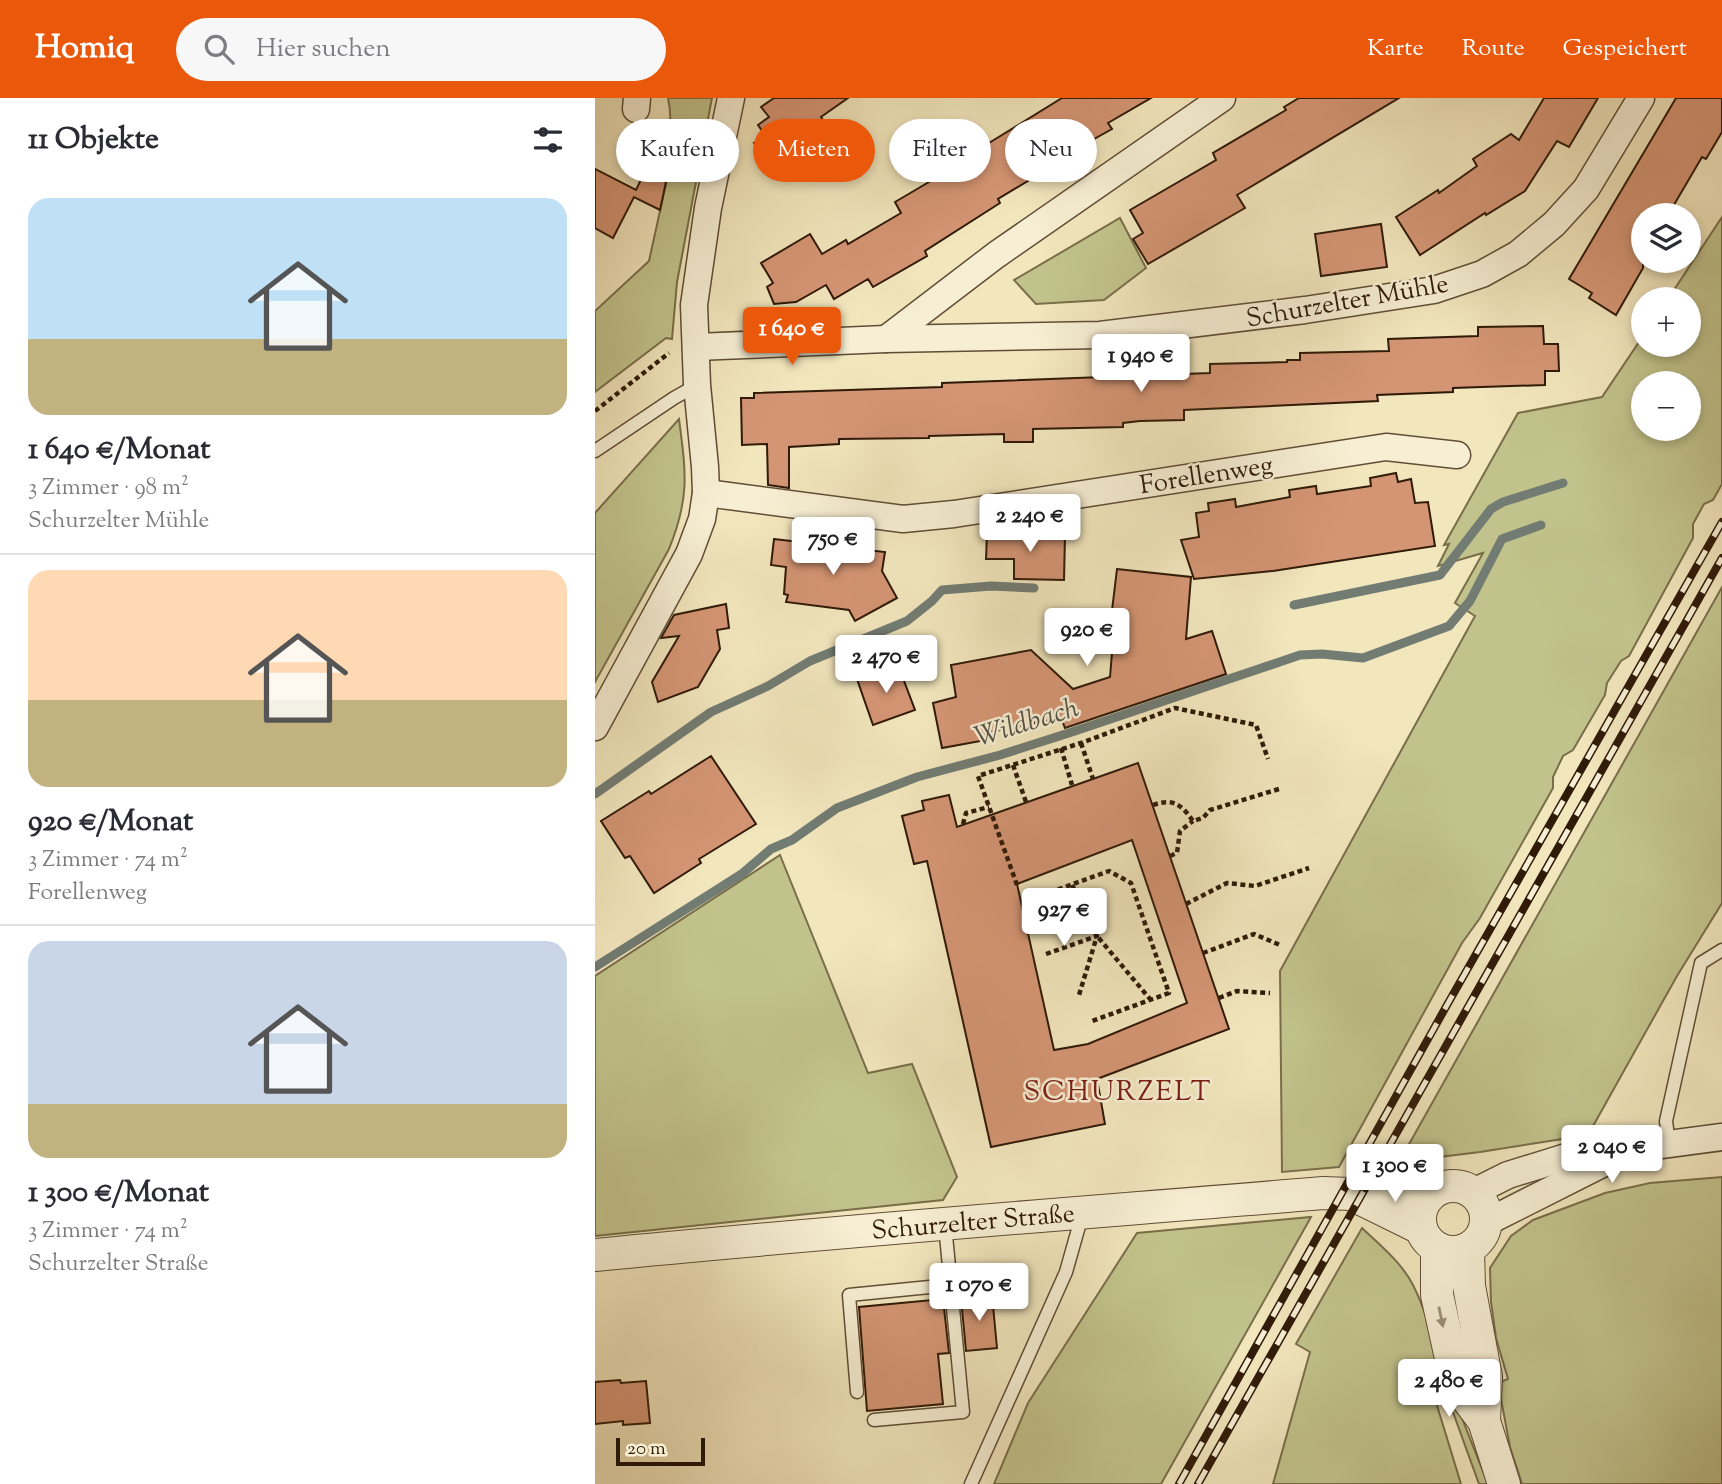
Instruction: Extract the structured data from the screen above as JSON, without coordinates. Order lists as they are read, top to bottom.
{
  "streets": {
    "street": ["Schurzelter Mühle", "Forellenweg", "Schurzelter Straße"]
  },
  "districts": ["SCHURZELT"],
  "water": ["Wildbach"],
  "scale_bar": "20 m",
  "page": {
    "header": "Homiq",
    "search": "Hier suchen",
    "nav": ["Karte", "Route", "Gespeichert"],
    "heading": "11 Objekte",
    "chip": [
      "Kaufen",
      "Mieten",
      "Filter",
      "Neu"
    ],
    "list": [
      {
        "name": "1 640 €/Monat",
        "note": "3 Zimmer · 98 m² · Schurzelter Mühle"
      },
      {
        "name": "920 €/Monat",
        "note": "3 Zimmer · 74 m² · Forellenweg"
      },
      {
        "name": "1 300 €/Monat",
        "note": "3 Zimmer · 74 m² · Schurzelter Straße"
      }
    ],
    "map_buttons": ["+", "−"],
    "price": [
      "1 640 €",
      "1 940 €",
      "2 240 €",
      "750 €",
      "920 €",
      "2 470 €",
      "927 €",
      "2 040 €",
      "1 300 €",
      "1 070 €",
      "2 480 €"
    ],
    "scale": "20 m"
  }
}
